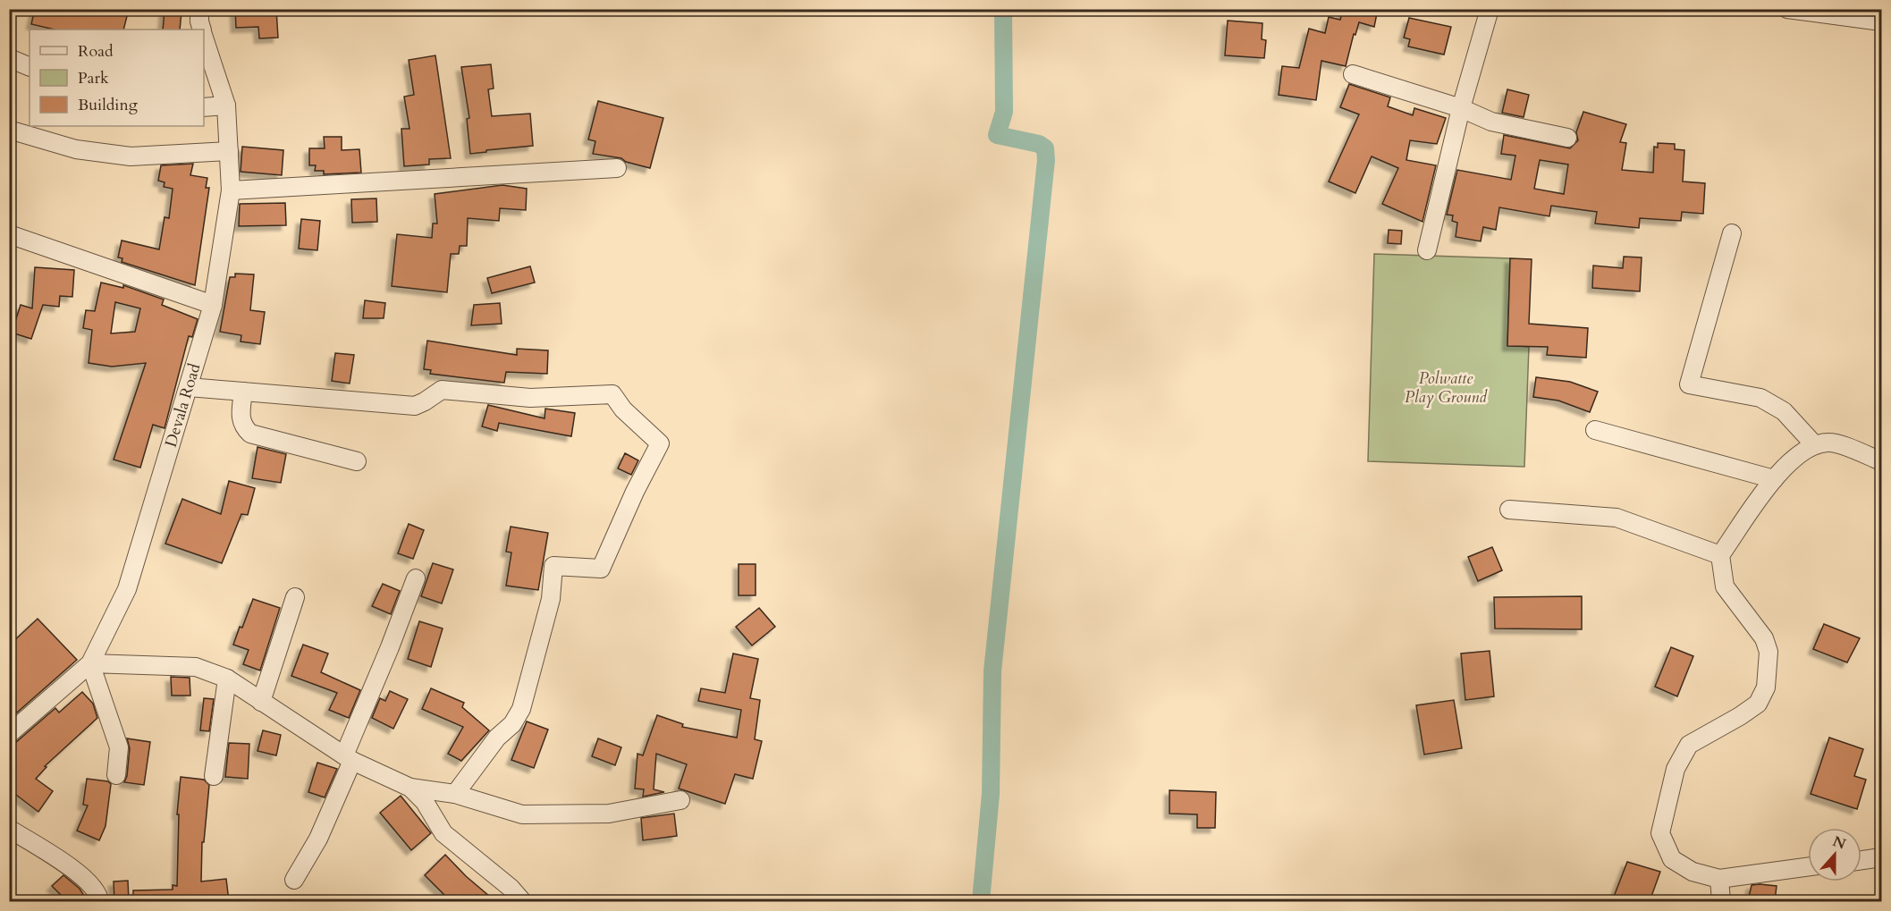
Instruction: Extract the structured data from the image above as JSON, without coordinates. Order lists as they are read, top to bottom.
{
  "streets": {
    "street": ["Devala Road"]
  },
  "parks": ["Polwatte Play Ground"],
  "legend": ["Road", "Park", "Building"],
  "north": "top"
}
